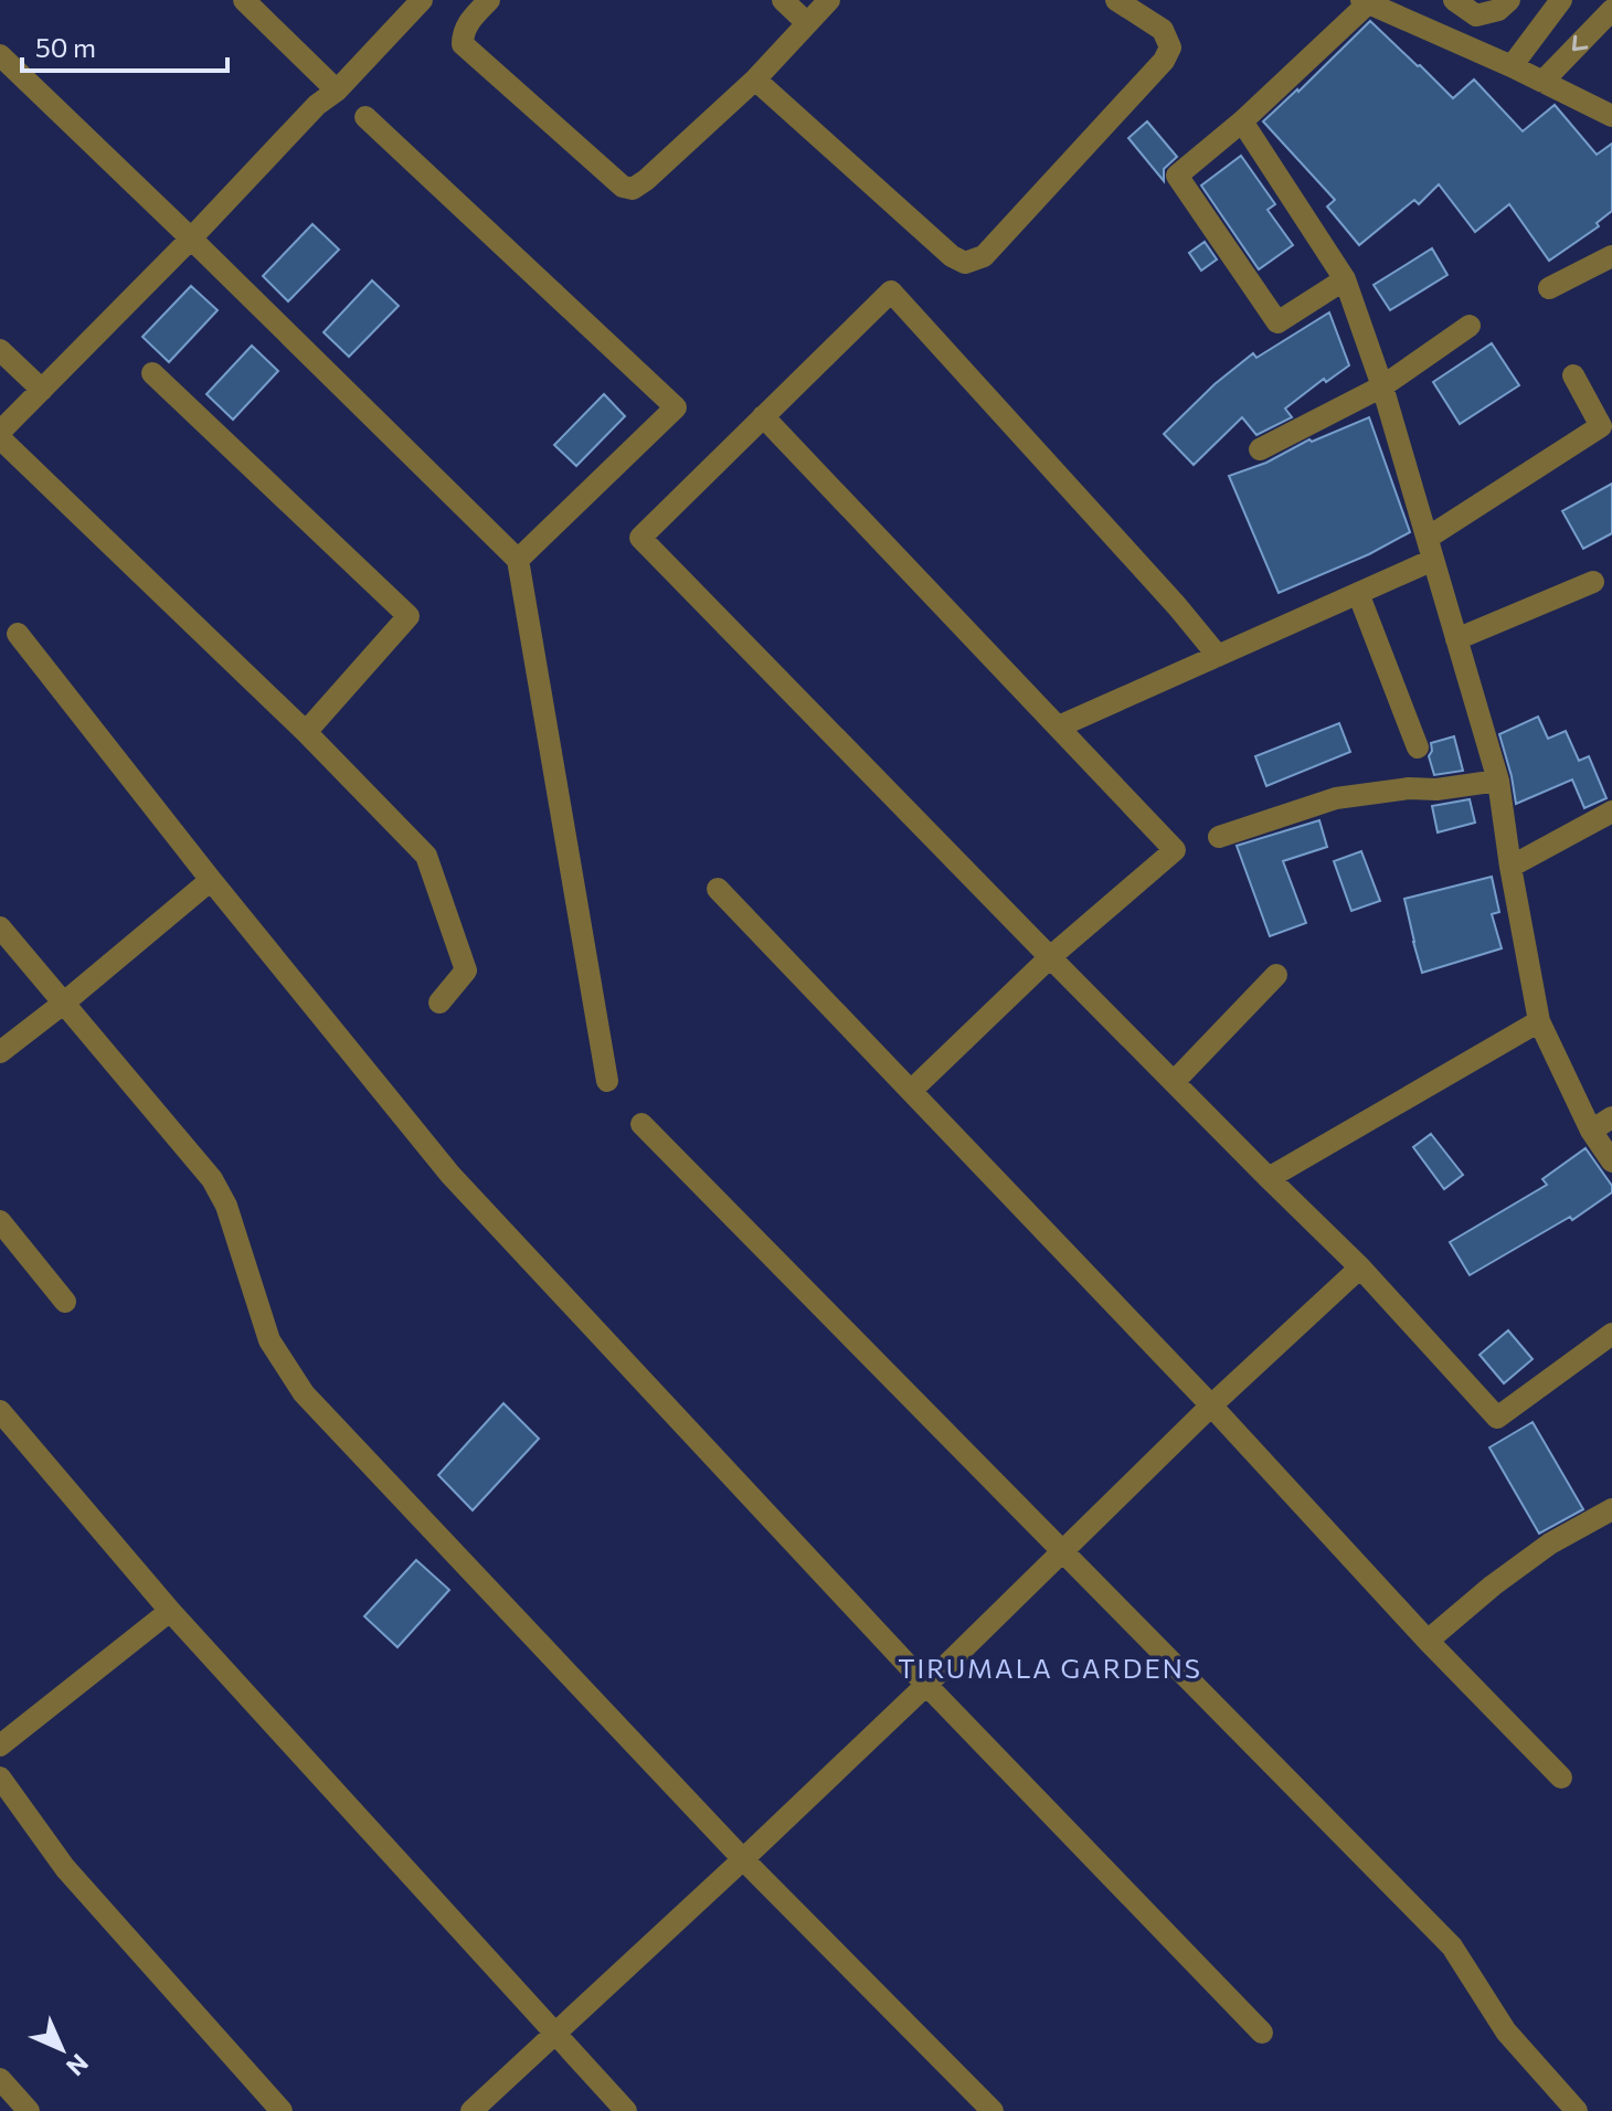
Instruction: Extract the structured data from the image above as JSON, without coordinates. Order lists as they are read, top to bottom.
{
  "districts": ["TIRUMALA GARDENS"],
  "scale_bar": "50 m",
  "north": "bottom right"
}
